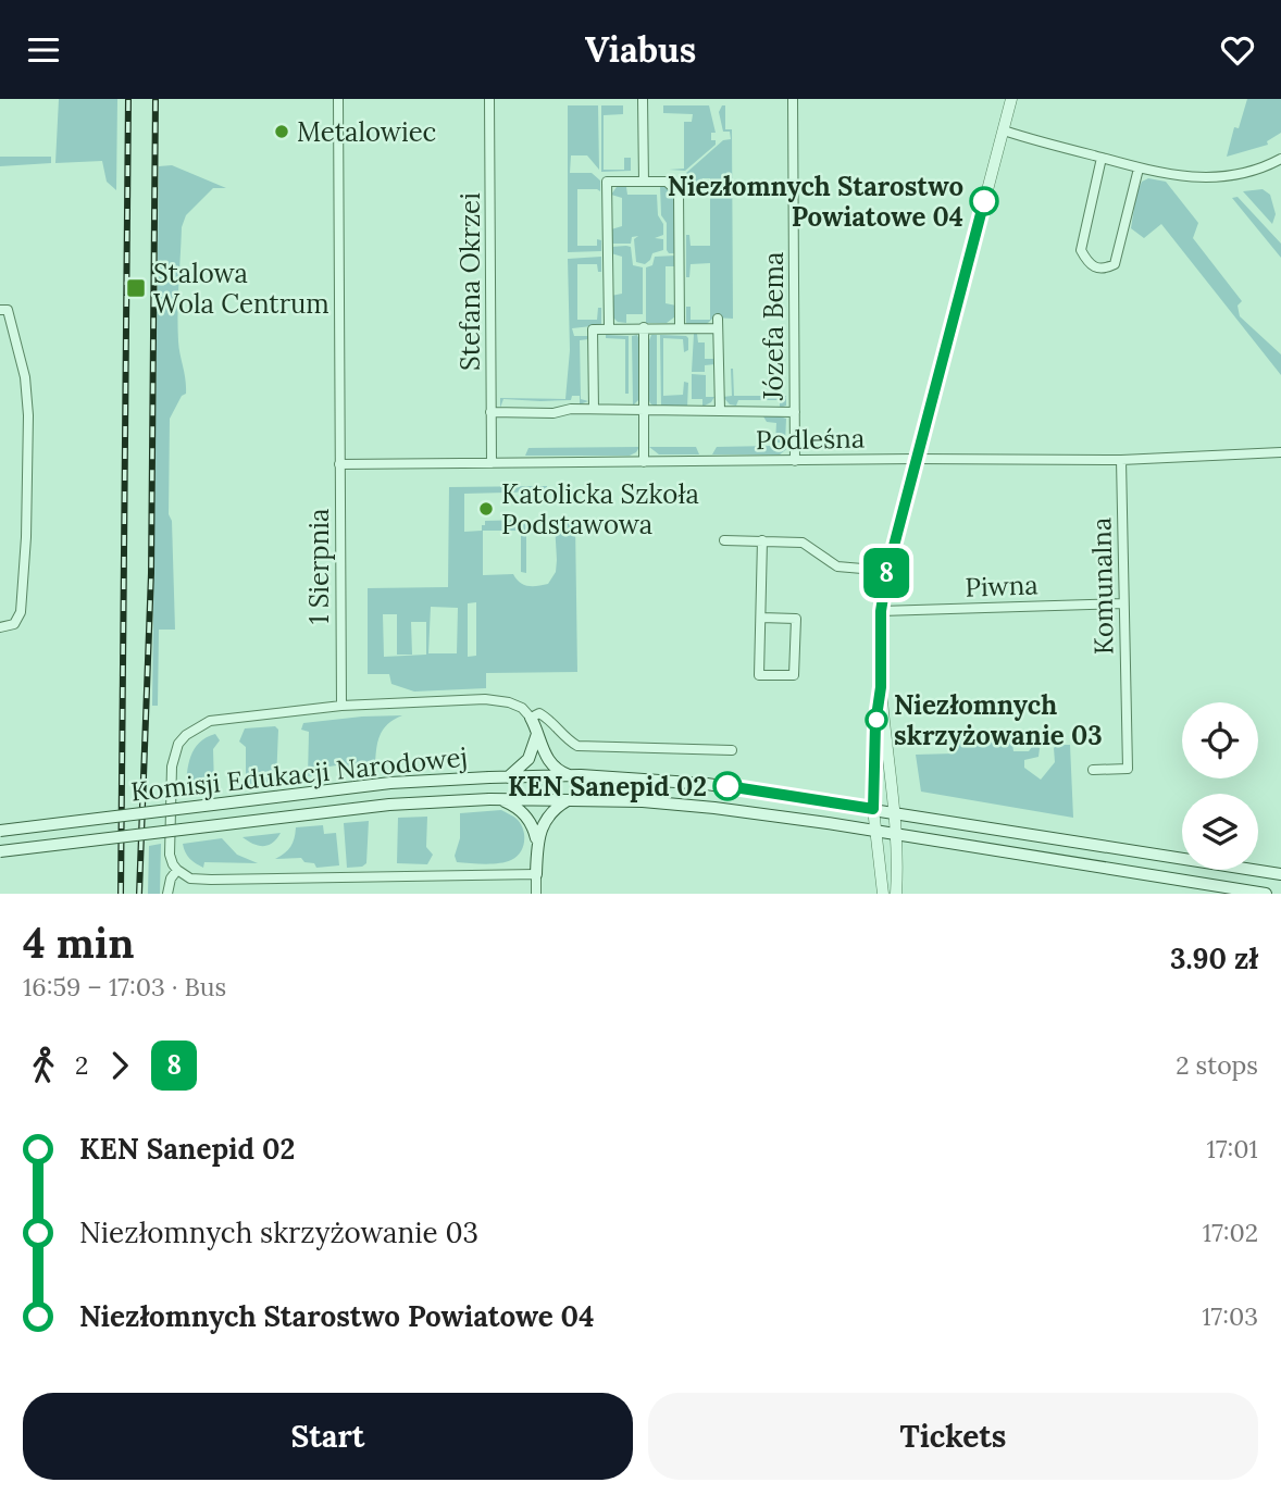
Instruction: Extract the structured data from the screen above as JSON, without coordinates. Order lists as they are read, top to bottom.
{
  "streets": {
    "main road": ["Komisji Edukacji Narodowej"],
    "street": [
      "Stefana Okrzei",
      "Józefa Bema",
      "Podleśna",
      "1 Sierpnia",
      "Piwna",
      "Komunalna"
    ]
  },
  "crossings": [
    ["Stefana Okrzei", "Podleśna"],
    ["Józefa Bema", "Podleśna"],
    ["Podleśna", "1 Sierpnia"],
    ["Podleśna", "Komunalna"],
    ["Piwna", "Komunalna"]
  ],
  "places": {
    "other": [
      "Metalowiec",
      "Niezłomnych Starostwo Powiatowe 04",
      "Katolicka Szkoła Podstawowa",
      "Niezłomnych skrzyżowanie 03",
      "KEN Sanepid 02"
    ],
    "transit": ["Stalowa Wola Centrum"]
  },
  "lines": ["bus line 8"],
  "page": {
    "header": "Viabus",
    "on_map": "8",
    "heading": ["4 min", "16:59 – 17:03 · Bus", "3.90 zł"],
    "legs": ["2", "8", "2 stops"],
    "list": [
      {
        "name": "KEN Sanepid 02",
        "value": "17:01"
      },
      {
        "name": "Niezłomnych skrzyżowanie 03",
        "value": "17:02"
      },
      {
        "name": "Niezłomnych Starostwo Powiatowe 04",
        "value": "17:03"
      }
    ],
    "buttons": ["Start", "Tickets"]
  }
}
